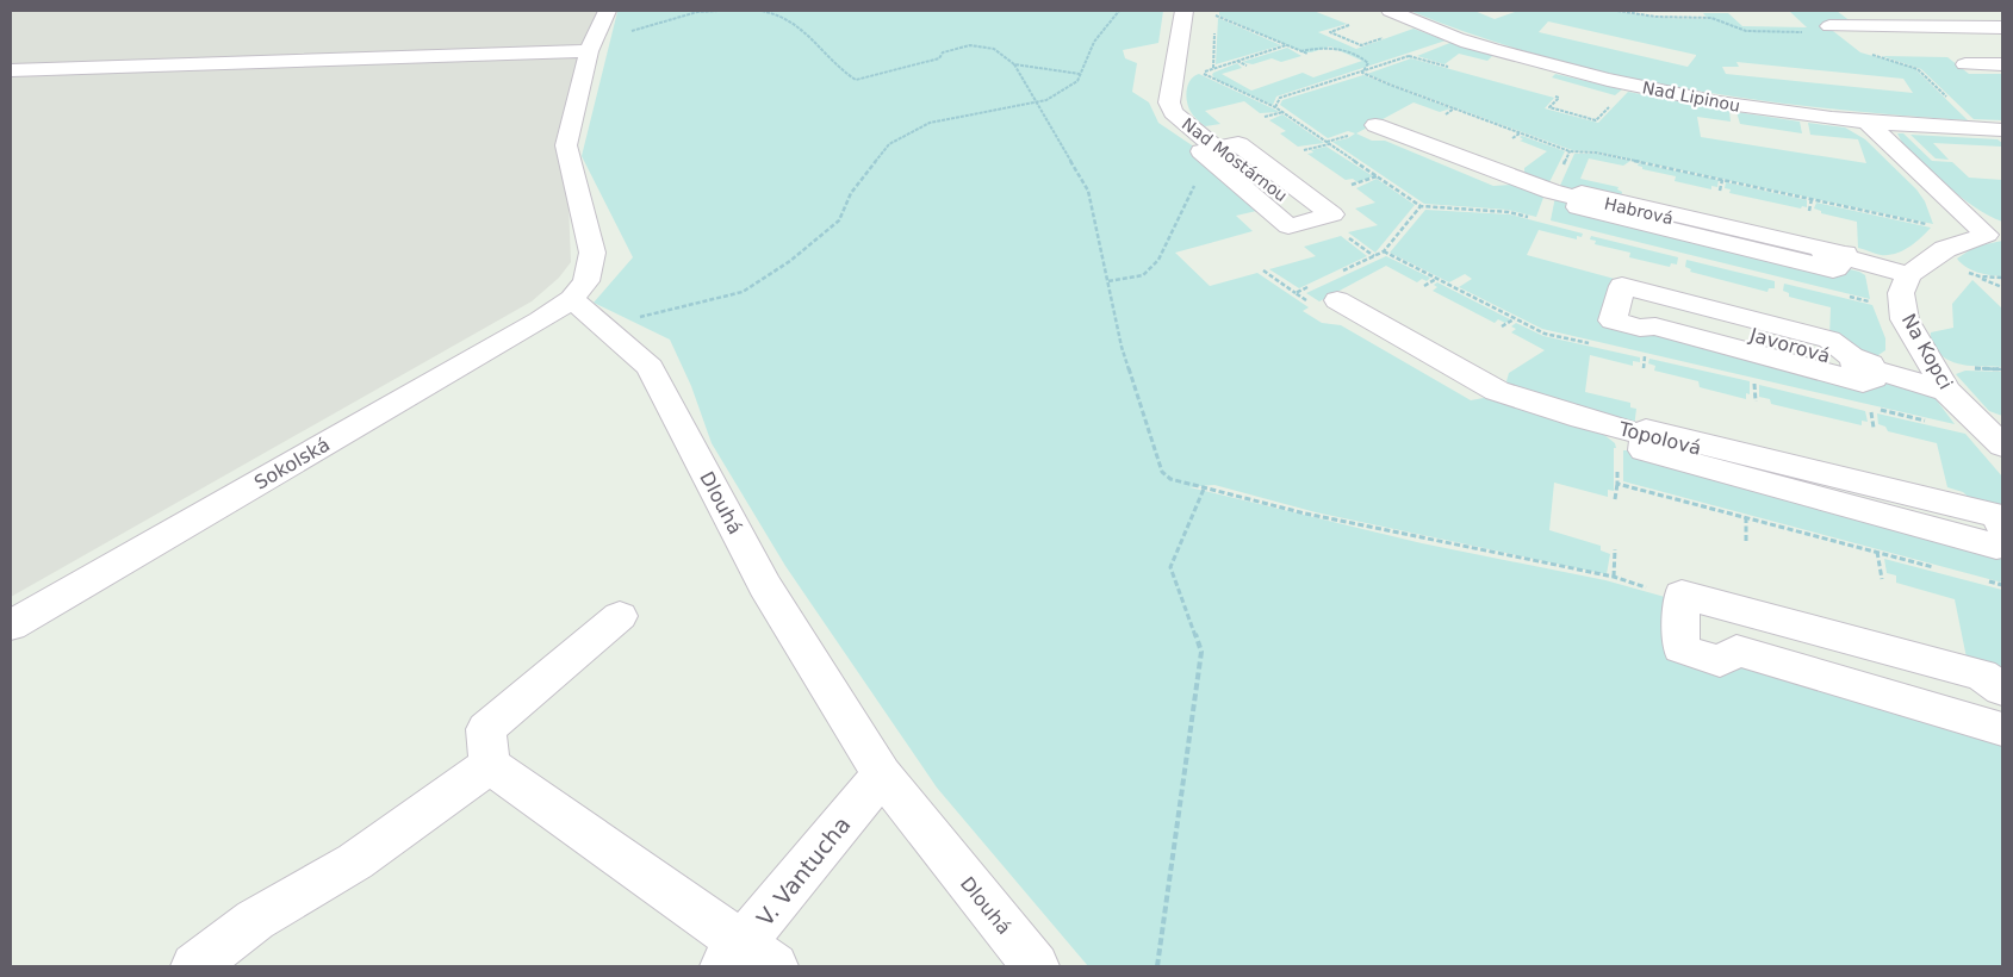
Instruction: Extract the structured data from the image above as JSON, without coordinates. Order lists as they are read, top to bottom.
{
  "streets": {
    "street": [
      "Nad Lipinou",
      "Nad Mostárnou",
      "Habrová",
      "Javorová",
      "Na Kopci",
      "Topolová",
      "Sokolská",
      "Dlouhá",
      "V. Vantucha"
    ]
  },
  "crossings": [
    ["Habrová", "Na Kopci"],
    ["Javorová", "Na Kopci"],
    ["Sokolská", "Dlouhá"],
    ["Dlouhá", "V. Vantucha"]
  ]
}
